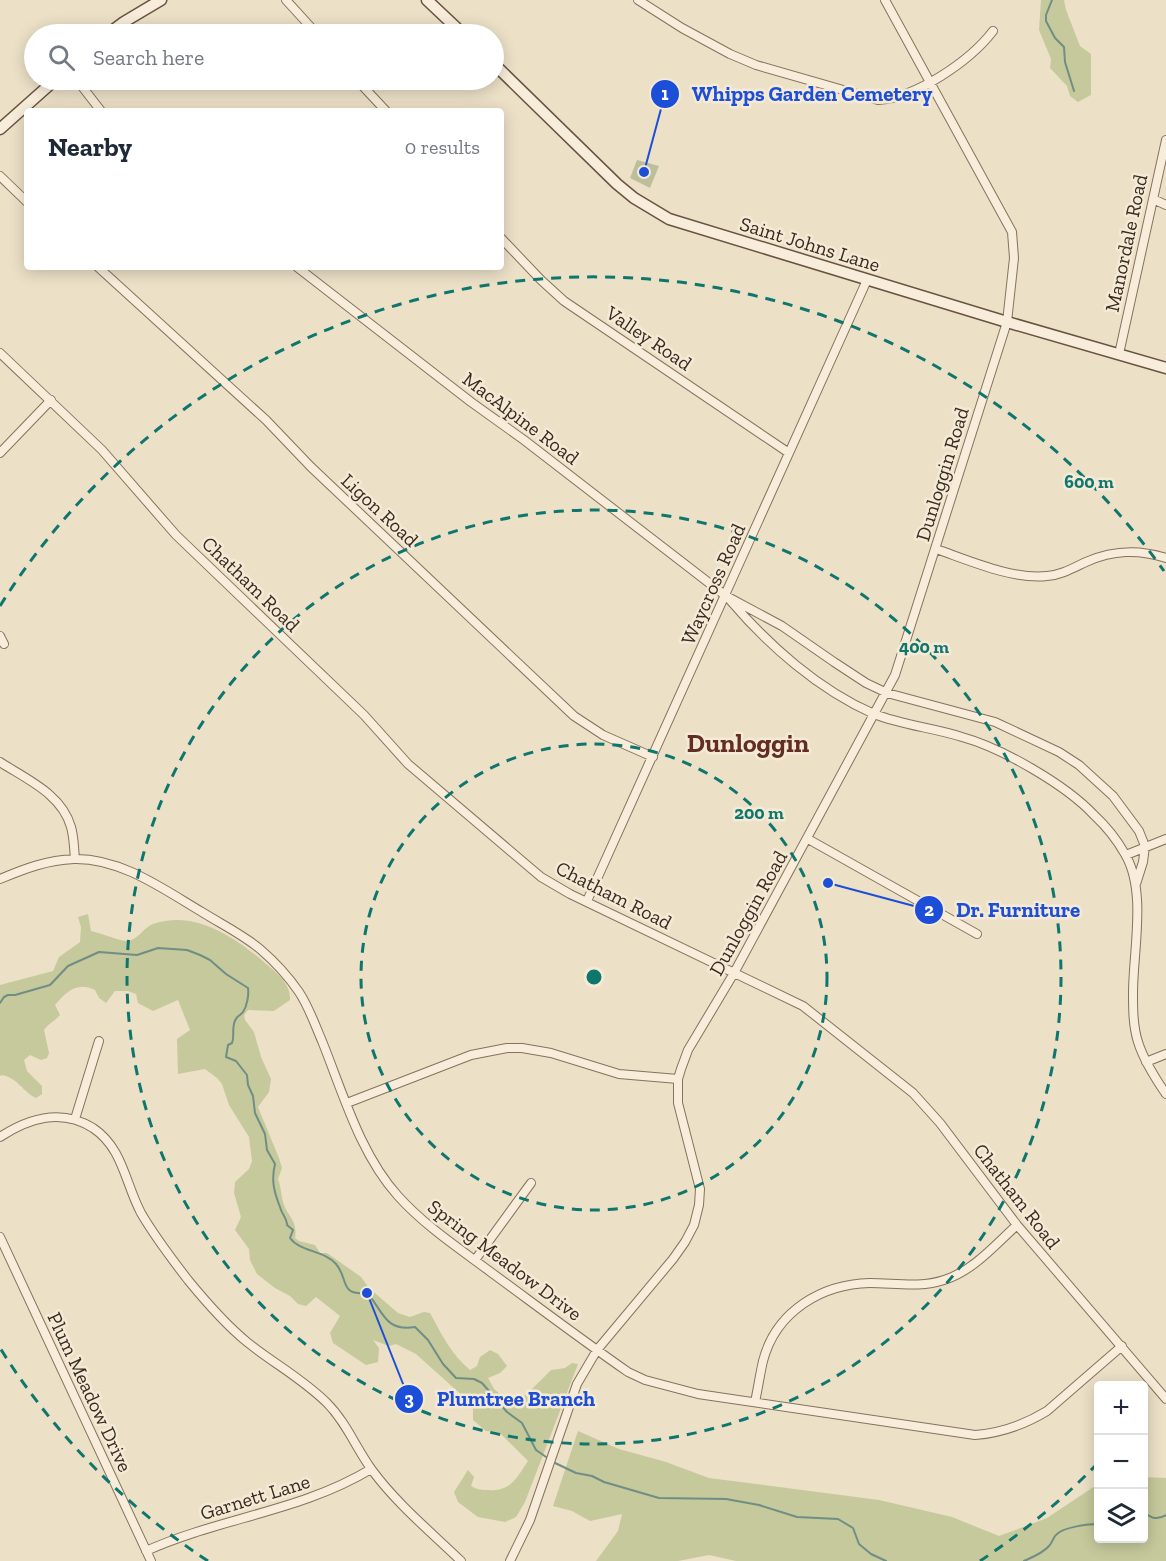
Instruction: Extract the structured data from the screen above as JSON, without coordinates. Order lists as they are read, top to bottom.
{
  "streets": {
    "street": [
      "Manordale Road",
      "Saint Johns Lane",
      "Valley Road",
      "MacAlpine Road",
      "Dunloggin Road",
      "Ligon Road",
      "Chatham Road",
      "Waycross Road",
      "Spring Meadow Drive",
      "Plum Meadow Drive",
      "Garnett Lane"
    ]
  },
  "crossings": [
    ["Manordale Road", "Saint Johns Lane"],
    ["Saint Johns Lane", "Dunloggin Road"],
    ["Saint Johns Lane", "Waycross Road"],
    ["Valley Road", "Waycross Road"],
    ["MacAlpine Road", "Dunloggin Road"],
    ["MacAlpine Road", "Waycross Road"],
    ["Dunloggin Road", "Chatham Road"],
    ["Dunloggin Road", "Spring Meadow Drive"],
    ["Ligon Road", "Waycross Road"],
    ["Chatham Road", "Waycross Road"],
    ["Chatham Road", "Spring Meadow Drive"],
    ["Plum Meadow Drive", "Garnett Lane"]
  ],
  "districts": ["Dunloggin"],
  "places": ["Whipps Garden Cemetery", "Dr. Furniture", "Plumtree Branch"],
  "page": {
    "search": "Search here",
    "heading": ["Nearby", "0 results"],
    "map_buttons": ["+", "−"]
  },
  "rings": ["600 m", "400 m", "200 m"]
}
